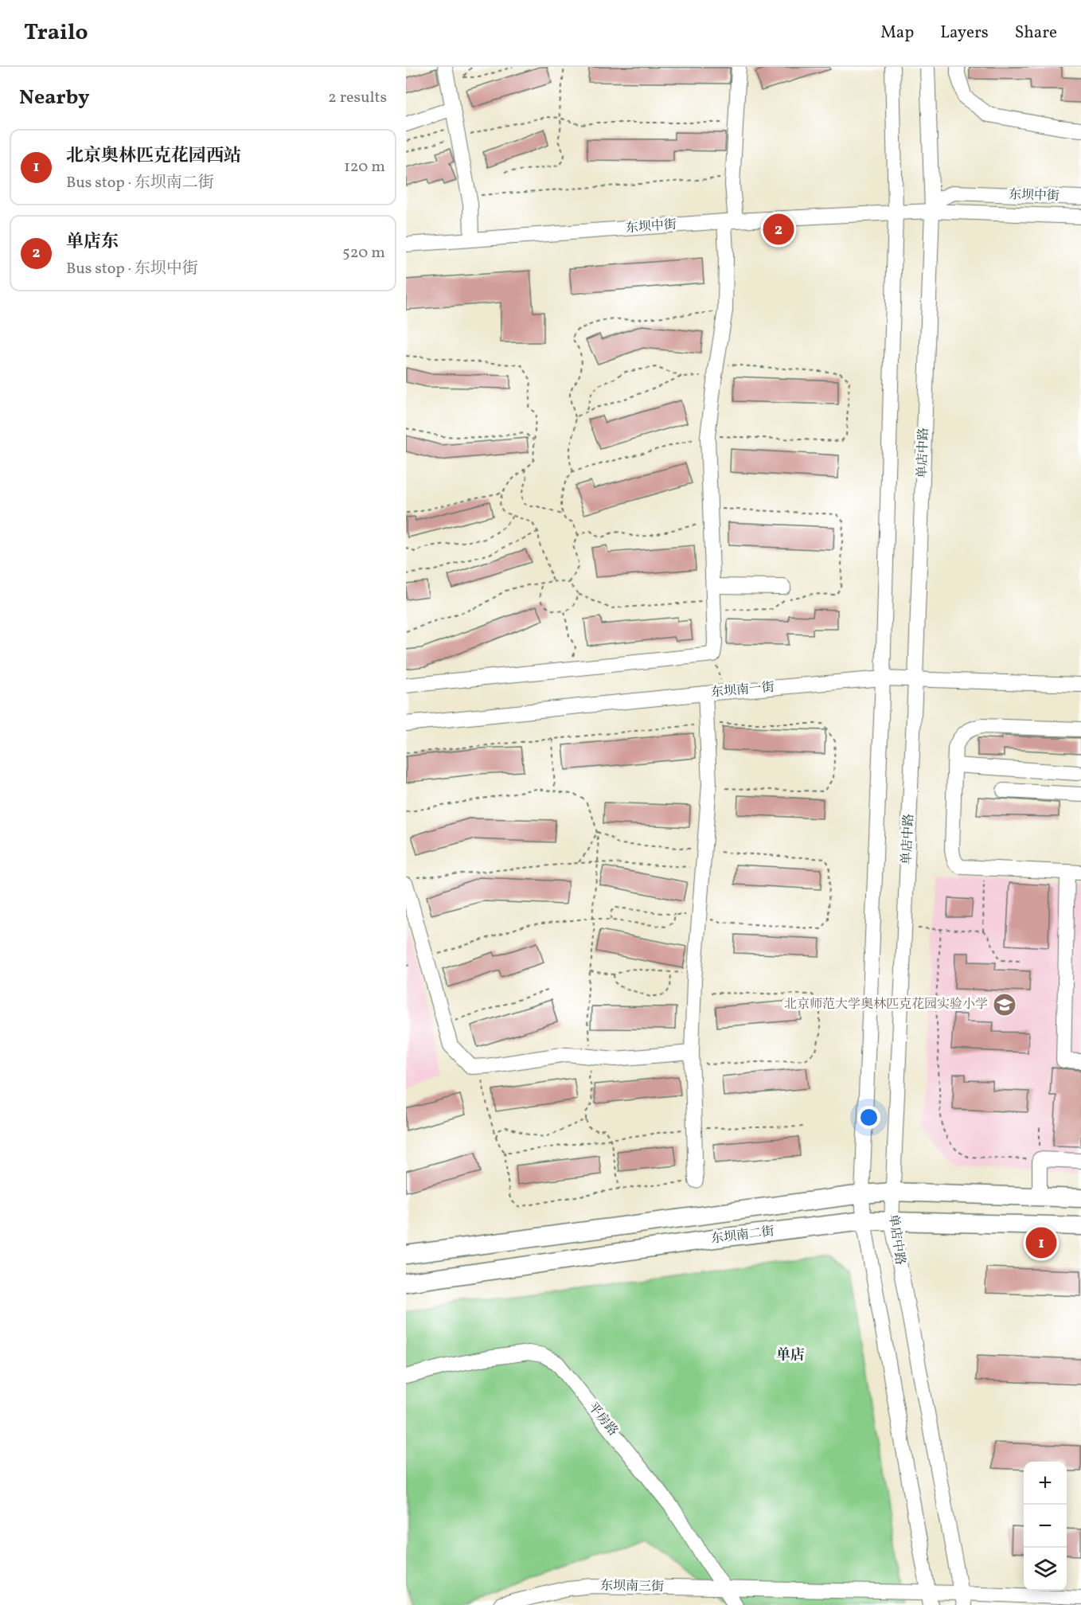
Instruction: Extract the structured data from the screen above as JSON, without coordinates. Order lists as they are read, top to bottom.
{
  "streets": {
    "main road": ["东坝南二街"],
    "street": [
      "东坝中街",
      "单店中路",
      "东坝南一街",
      "平房路",
      "东坝南三街"
    ]
  },
  "crossings": [
    ["东坝中街", "单店中路"],
    ["单店中路", "东坝南一街"],
    ["单店中路", "东坝南二街"],
    ["单店中路", "东坝南三街"],
    ["平房路", "东坝南三街"]
  ],
  "districts": ["单店"],
  "places": {
    "school or university": ["北京师范大学奥林匹克花园实验小学"]
  },
  "page": {
    "header": "Trailo",
    "nav": ["Map", "Layers", "Share"],
    "heading": ["Nearby", "2 results"],
    "list": [
      {
        "mark": "1",
        "name": "北京奥林匹克花园西站",
        "note": "Bus stop · 东坝南二街",
        "value": "120 m"
      },
      {
        "mark": "2",
        "name": "单店东",
        "note": "Bus stop · 东坝中街",
        "value": "520 m"
      }
    ],
    "pins": ["2", "1"],
    "map_buttons": ["+", "−"]
  }
}
